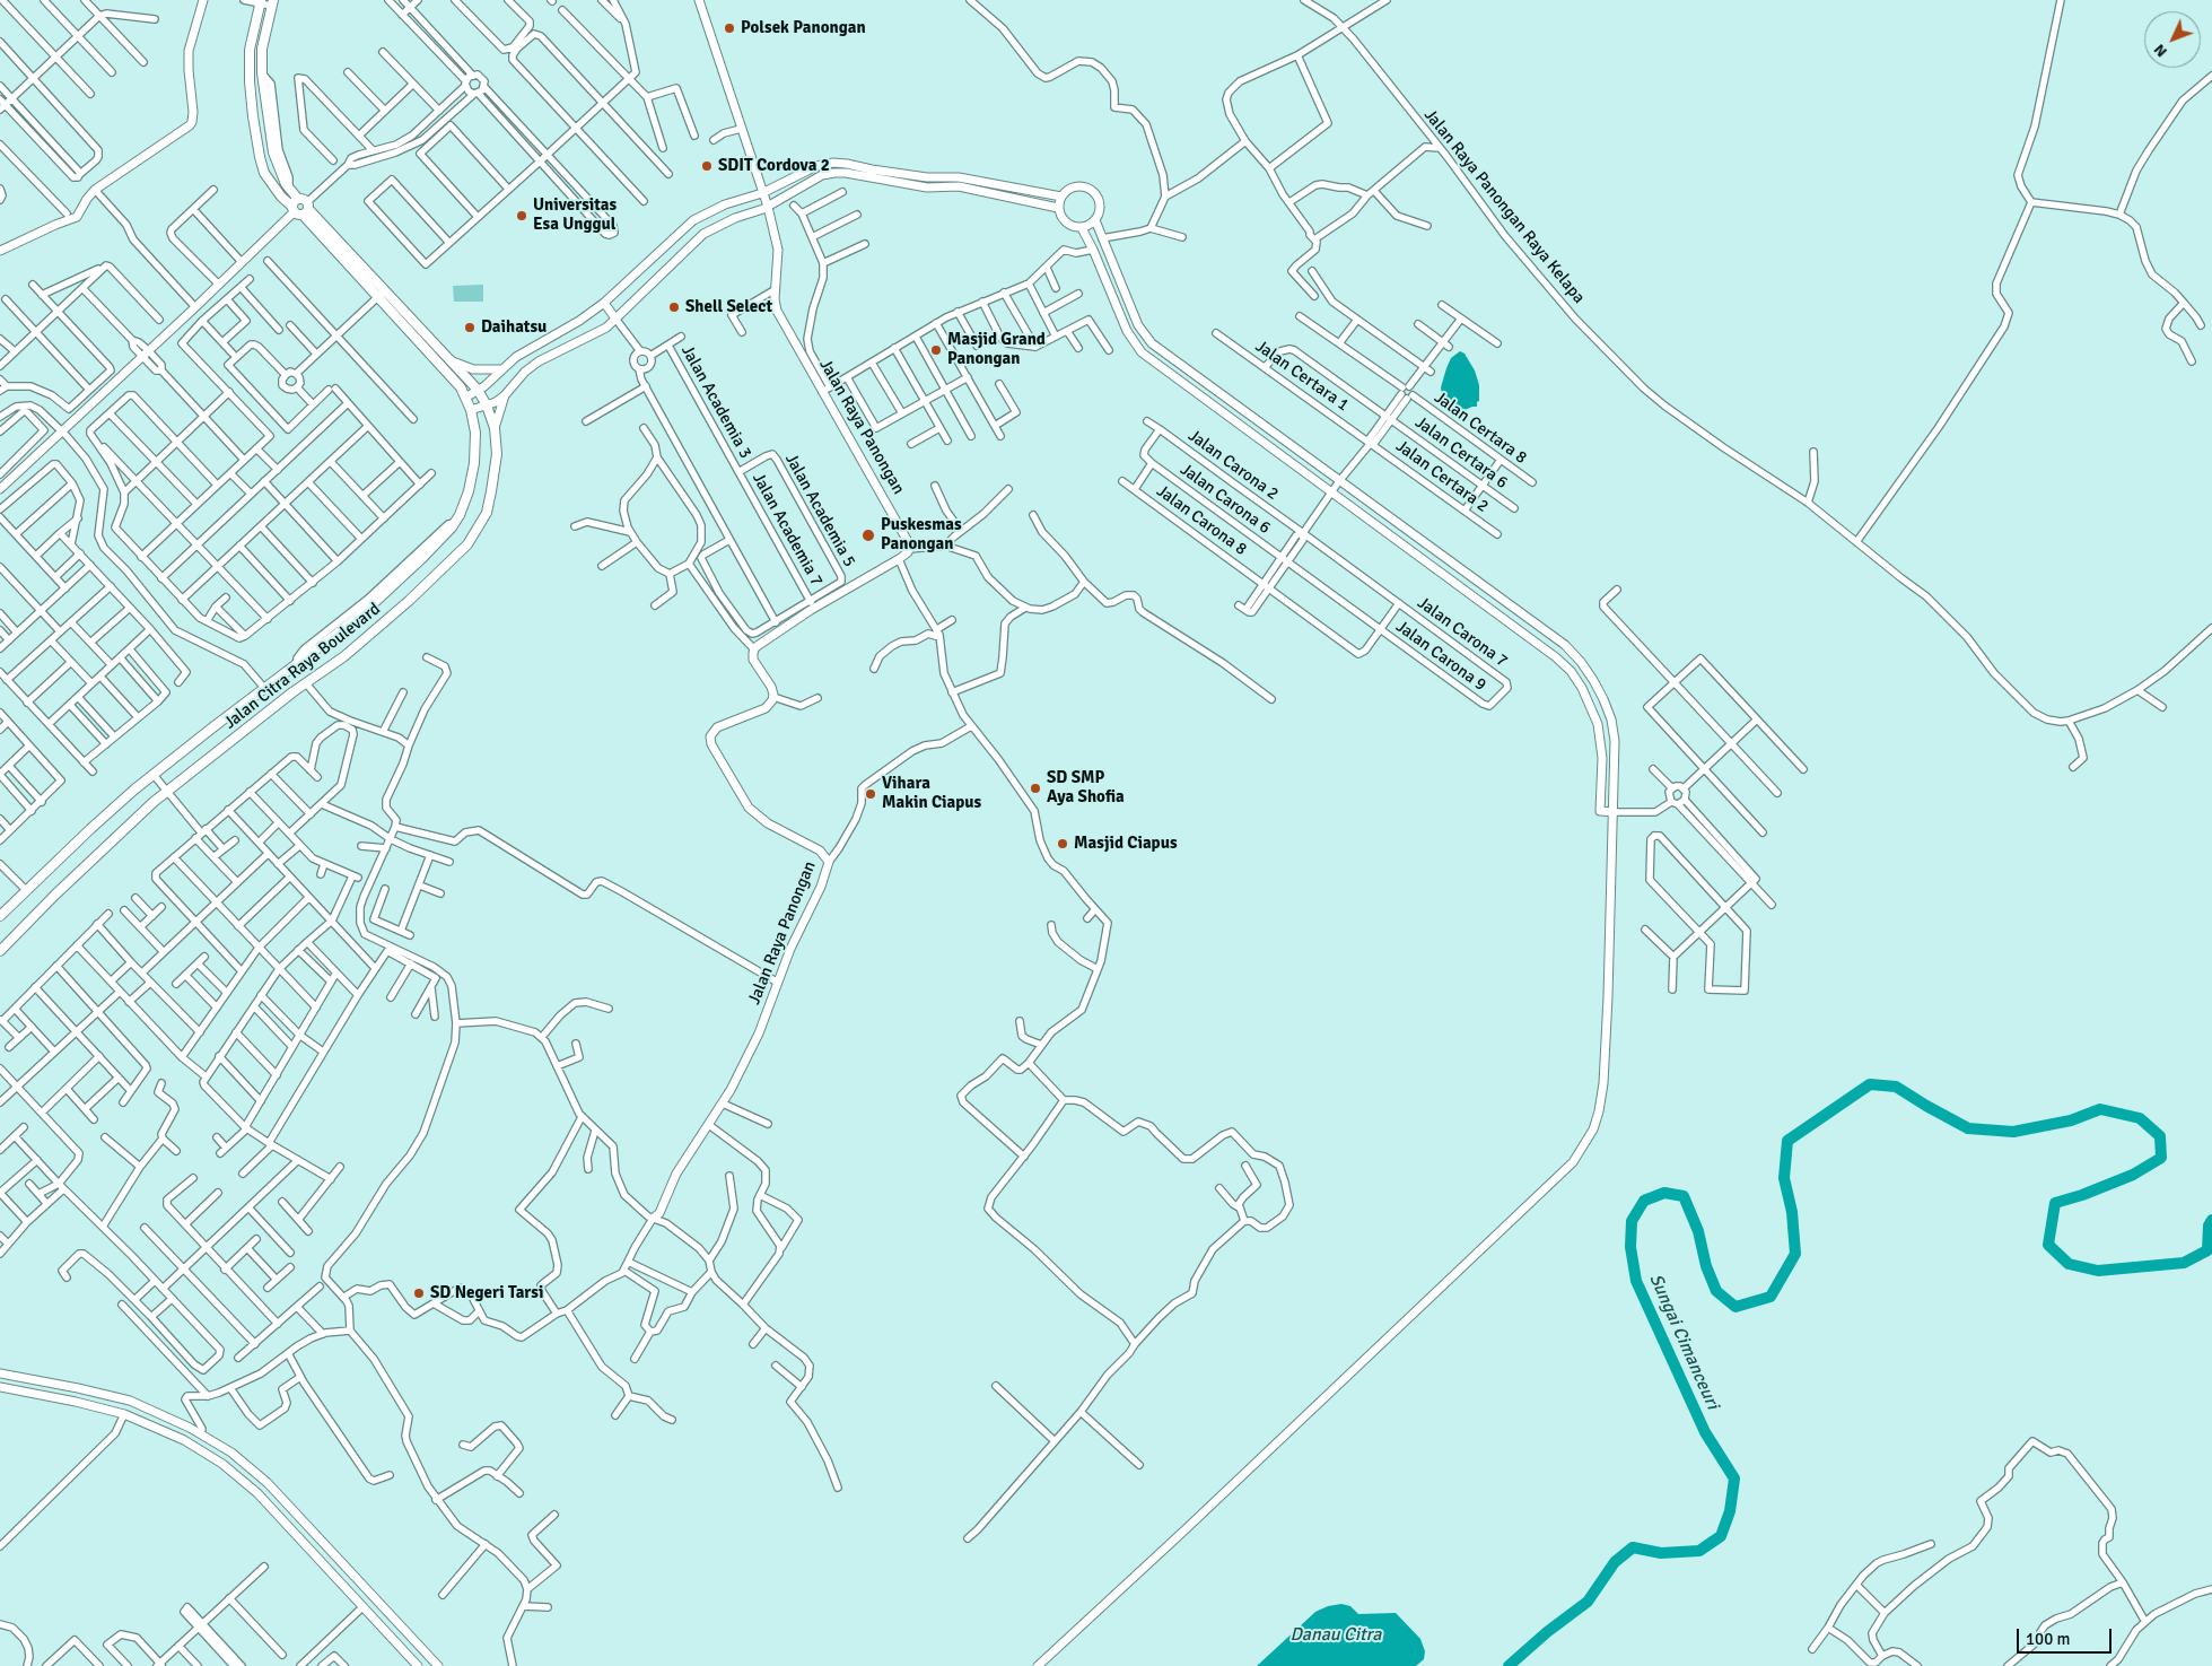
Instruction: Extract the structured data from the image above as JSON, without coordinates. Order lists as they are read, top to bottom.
{
  "streets": {
    "main road": ["Jalan Citra Raya Boulevard"],
    "street": [
      "Jalan Raya Panongan Raya Kelapa",
      "Jalan Certara 1",
      "Jalan Academia 3",
      "Jalan Raya Panongan",
      "Jalan Certara 8",
      "Jalan Certara 6",
      "Jalan Carona 2",
      "Jalan Certara 2",
      "Jalan Carona 6",
      "Jalan Academia 5",
      "Jalan Carona 8",
      "Jalan Academia 7",
      "Jalan Carona 7",
      "Jalan Carona 9"
    ]
  },
  "crossings": [
    ["Jalan Certara 1", "Jalan Certara 6"],
    ["Jalan Certara 1", "Jalan Certara 2"],
    ["Jalan Academia 3", "Jalan Academia 5"],
    ["Jalan Academia 3", "Jalan Academia 7"],
    ["Jalan Carona 2", "Jalan Carona 7"],
    ["Jalan Carona 6", "Jalan Carona 8"],
    ["Jalan Carona 6", "Jalan Carona 9"],
    ["Jalan Academia 5", "Jalan Academia 7"],
    ["Jalan Carona 8", "Jalan Carona 9"],
    ["Jalan Carona 7", "Jalan Carona 9"]
  ],
  "water": ["Sungai Cimanceuri", "Danau Citra"],
  "places": [
    "Polsek Panongan",
    "SDIT Cordova 2",
    "Universitas Esa Unggul",
    "Shell Select",
    "Daihatsu",
    "Masjid Grand Panongan",
    "Puskesmas Panongan",
    "SD SMP Aya Shofia",
    "Vihara Makin Ciapus",
    "Masjid Ciapus",
    "SD Negeri Tarsi"
  ],
  "scale_bar": "100 m",
  "north": "bottom left"
}
